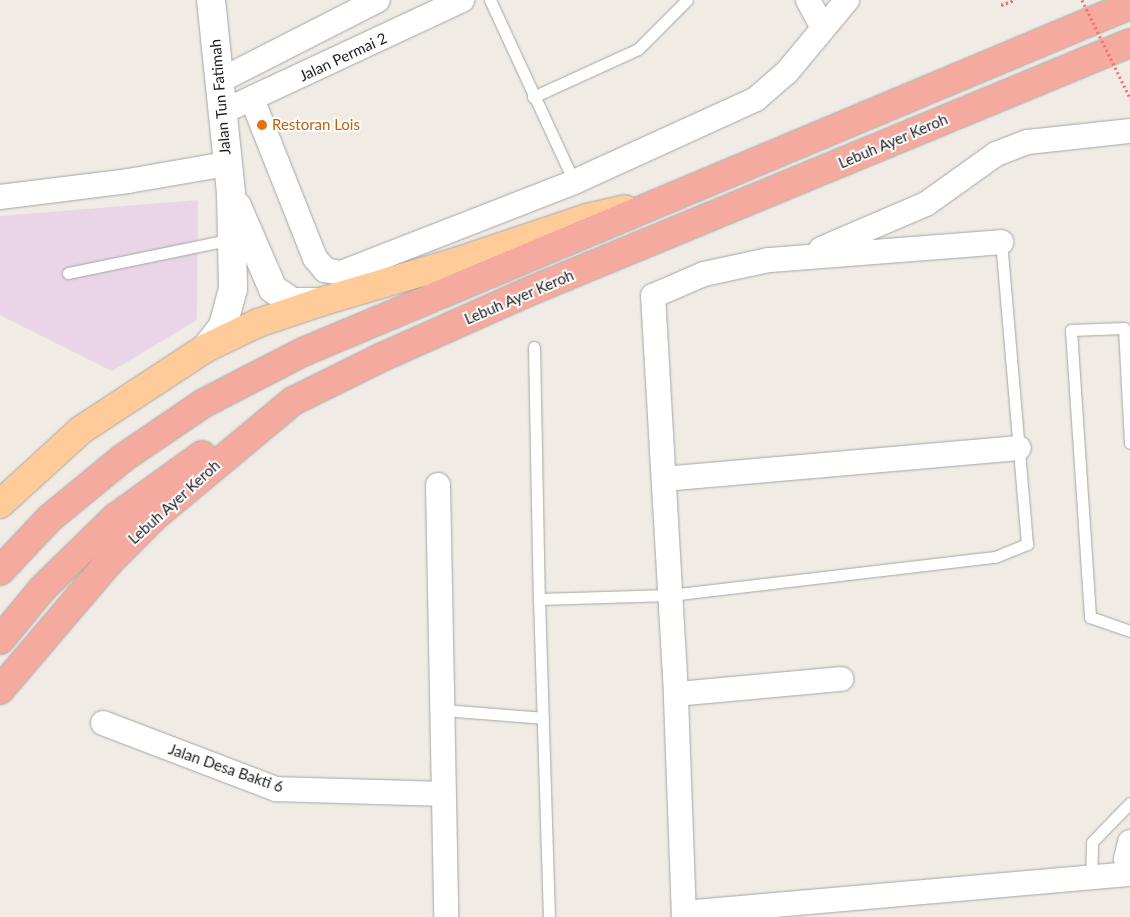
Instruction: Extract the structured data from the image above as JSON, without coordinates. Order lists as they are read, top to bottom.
{
  "streets": {
    "highway": ["Lebuh Ayer Keroh"],
    "street": ["Jalan Permai 2", "Jalan Tun Fatimah", "Jalan Desa Bakti 6"]
  },
  "crossings": [
    ["Jalan Permai 2", "Jalan Tun Fatimah"]
  ],
  "places": ["Restoran Lois"]
}
